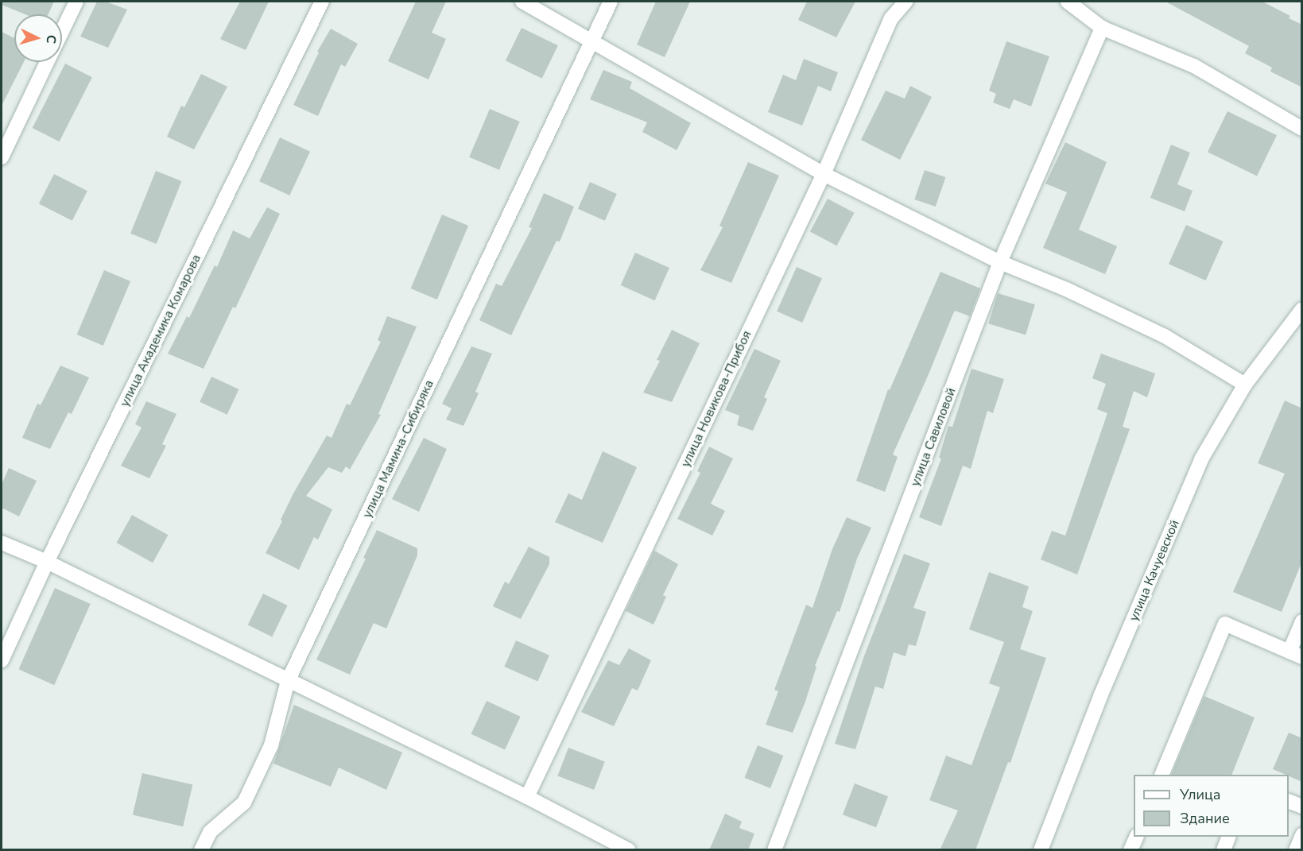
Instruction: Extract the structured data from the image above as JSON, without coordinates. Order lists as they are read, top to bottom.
{
  "streets": {
    "street": [
      "улица Академика Комарова",
      "улица Новикова-Прибоя",
      "улица Савиловой",
      "улица Мамина-Сибиряка",
      "улица Качуевской"
    ]
  },
  "legend": ["Улица", "Здание"],
  "north": "right"
}
